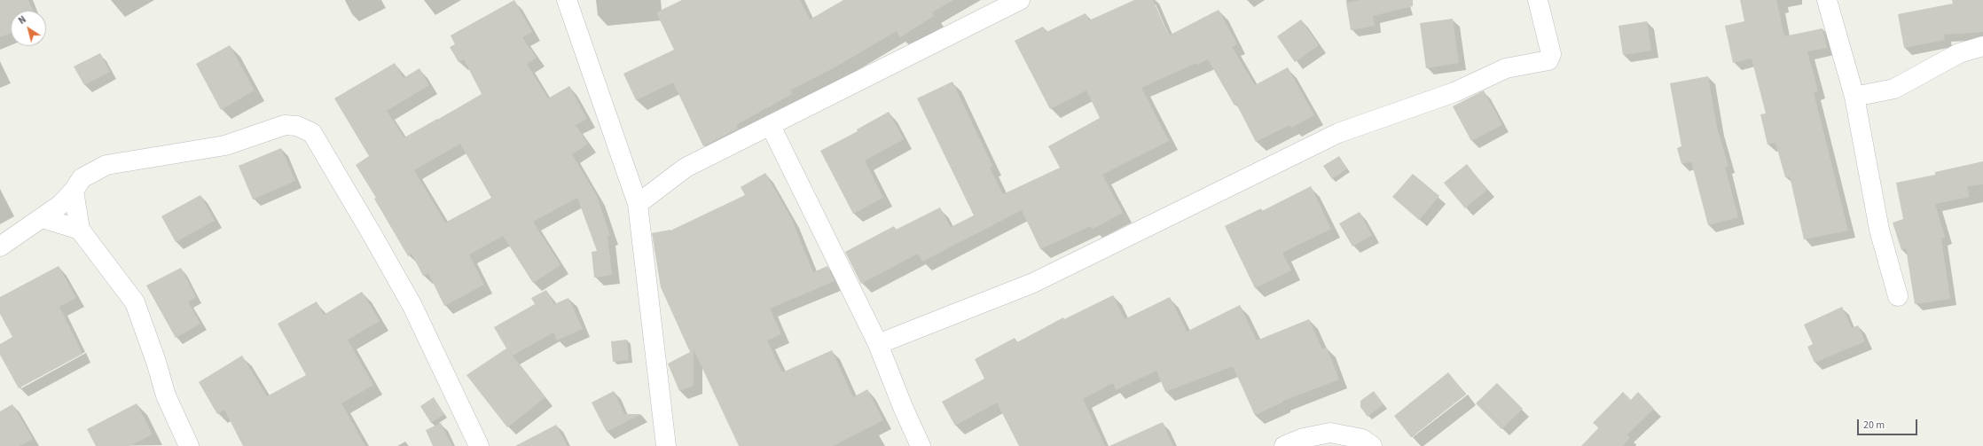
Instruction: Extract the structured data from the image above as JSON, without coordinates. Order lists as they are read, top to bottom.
{
  "scale_bar": "20 m",
  "north": "top left"
}
